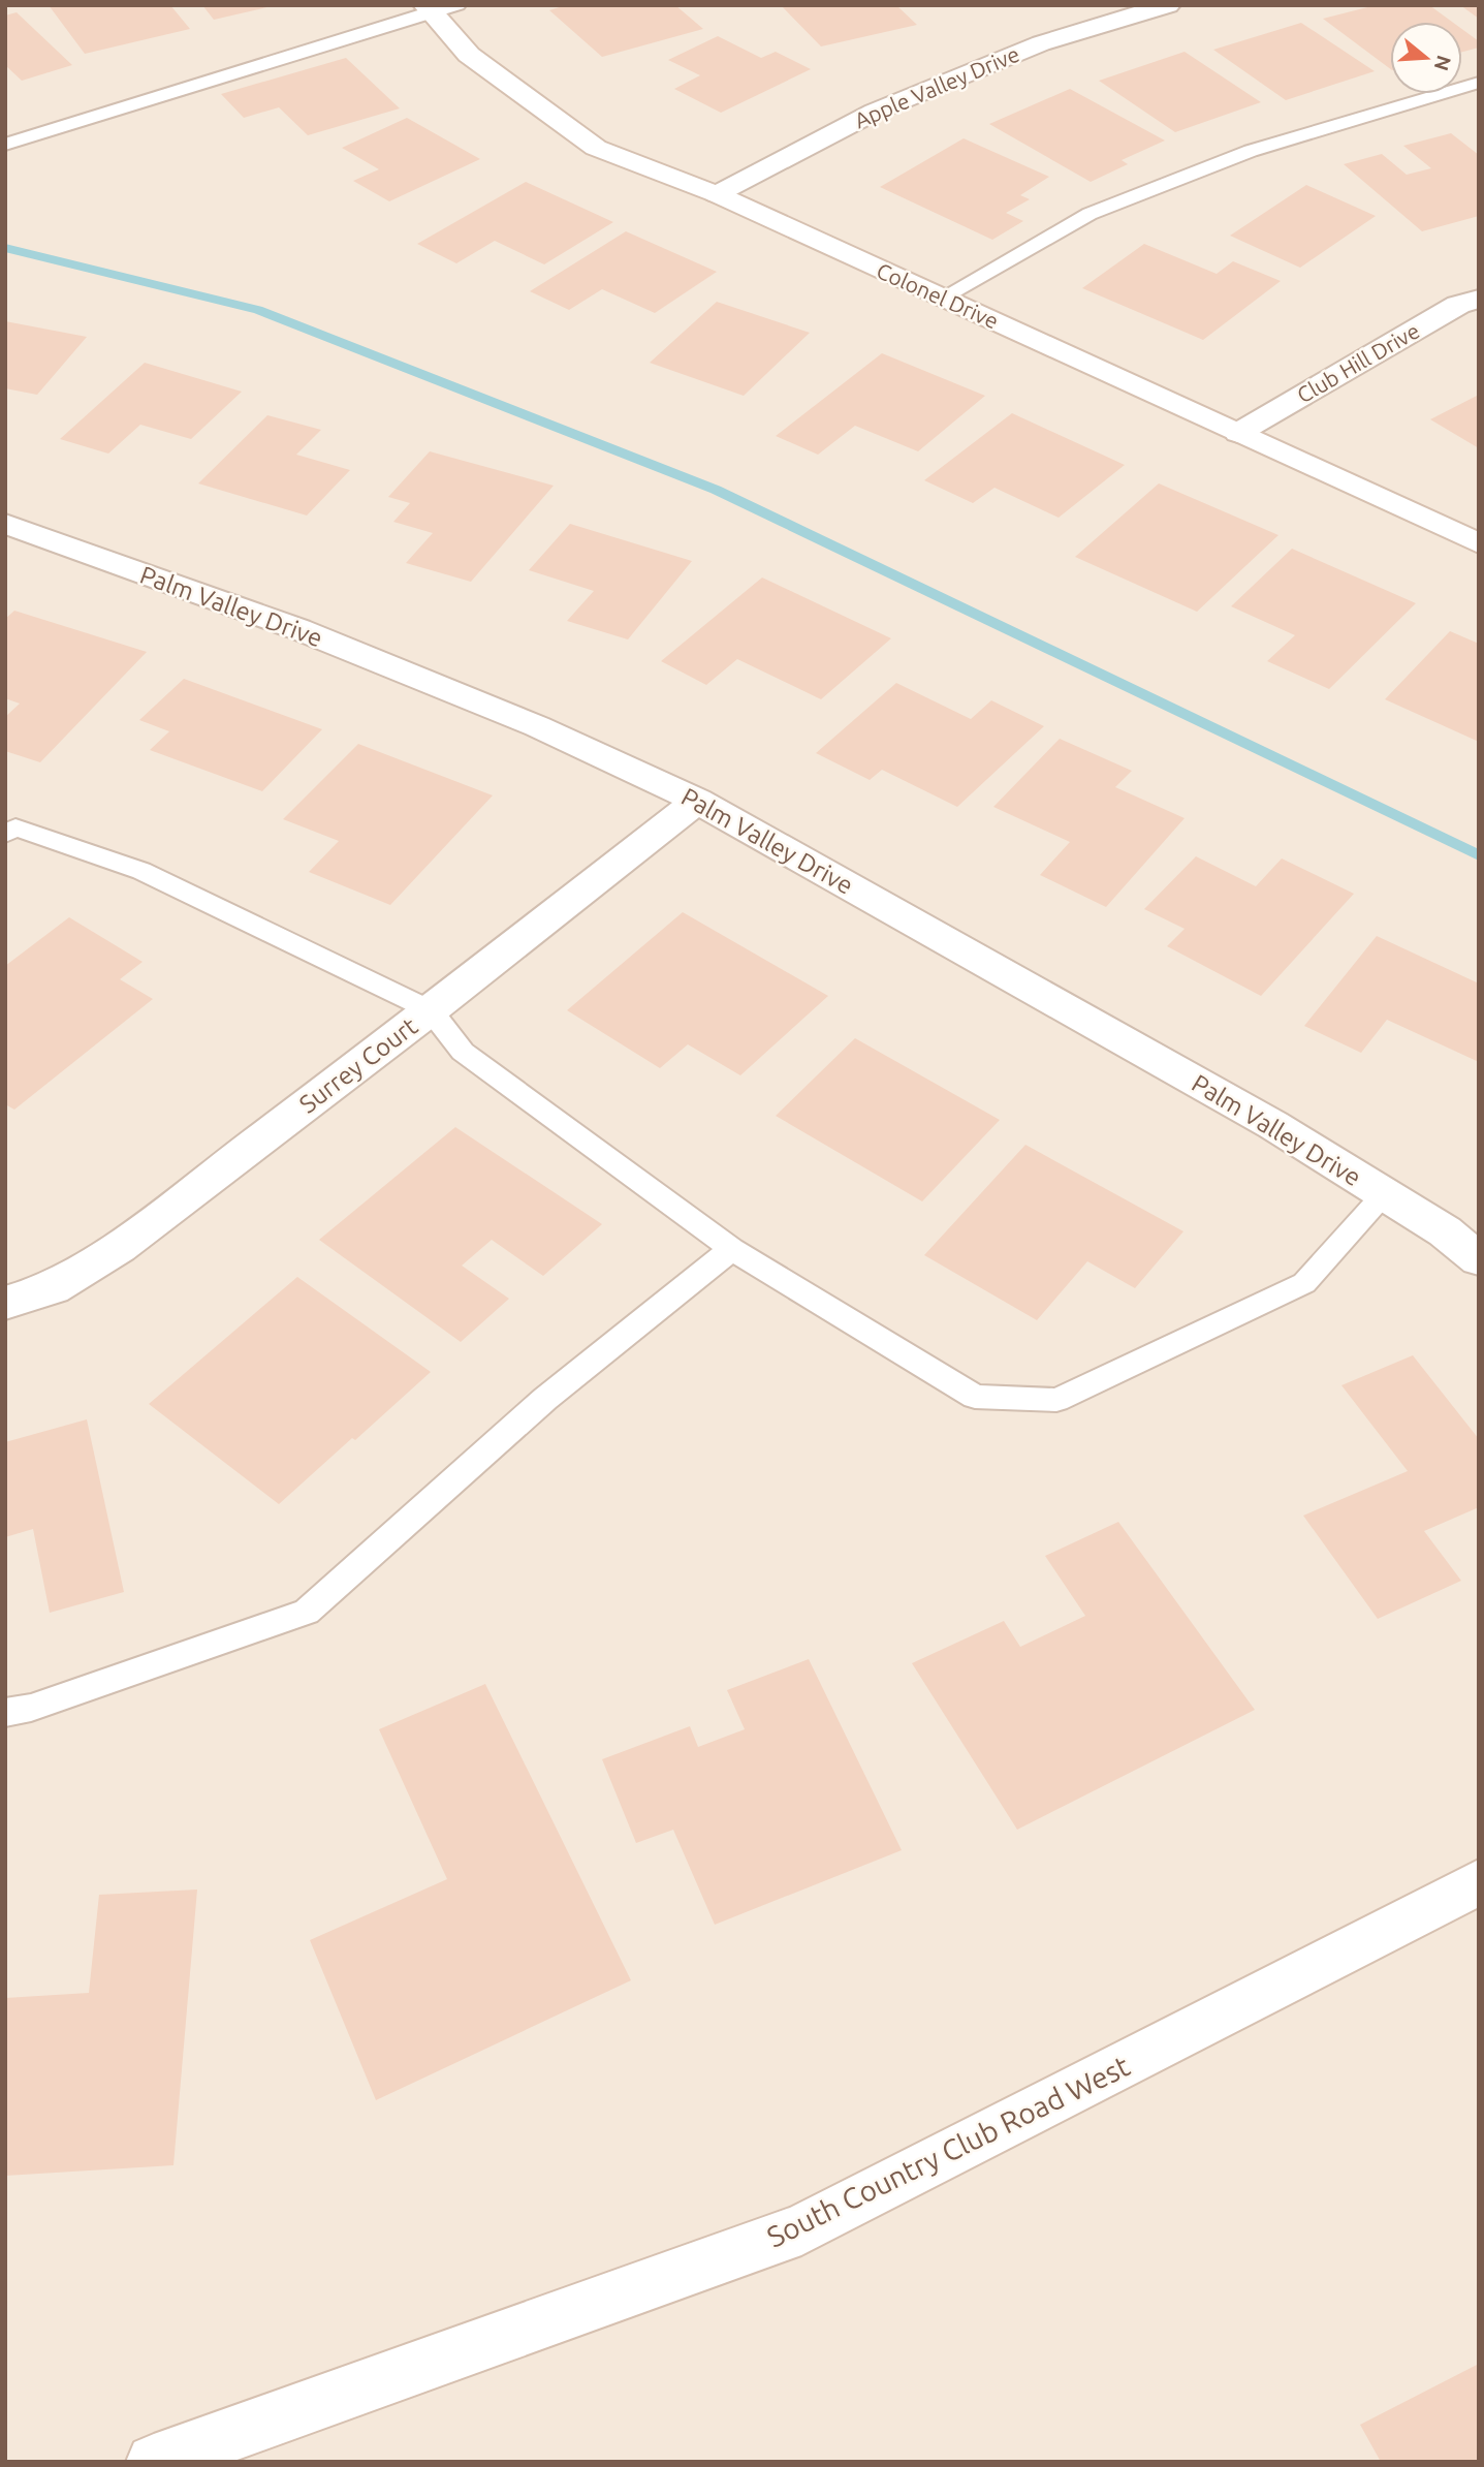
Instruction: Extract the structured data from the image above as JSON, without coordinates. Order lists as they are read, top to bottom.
{
  "streets": {
    "street": [
      "Apple Valley Drive",
      "Colonel Drive",
      "Club Hill Drive",
      "Palm Valley Drive",
      "Surrey Court",
      "South Country Club Road West"
    ]
  },
  "crossings": [
    ["Apple Valley Drive", "Colonel Drive"],
    ["Colonel Drive", "Club Hill Drive"],
    ["Palm Valley Drive", "Surrey Court"]
  ],
  "north": "right"
}
